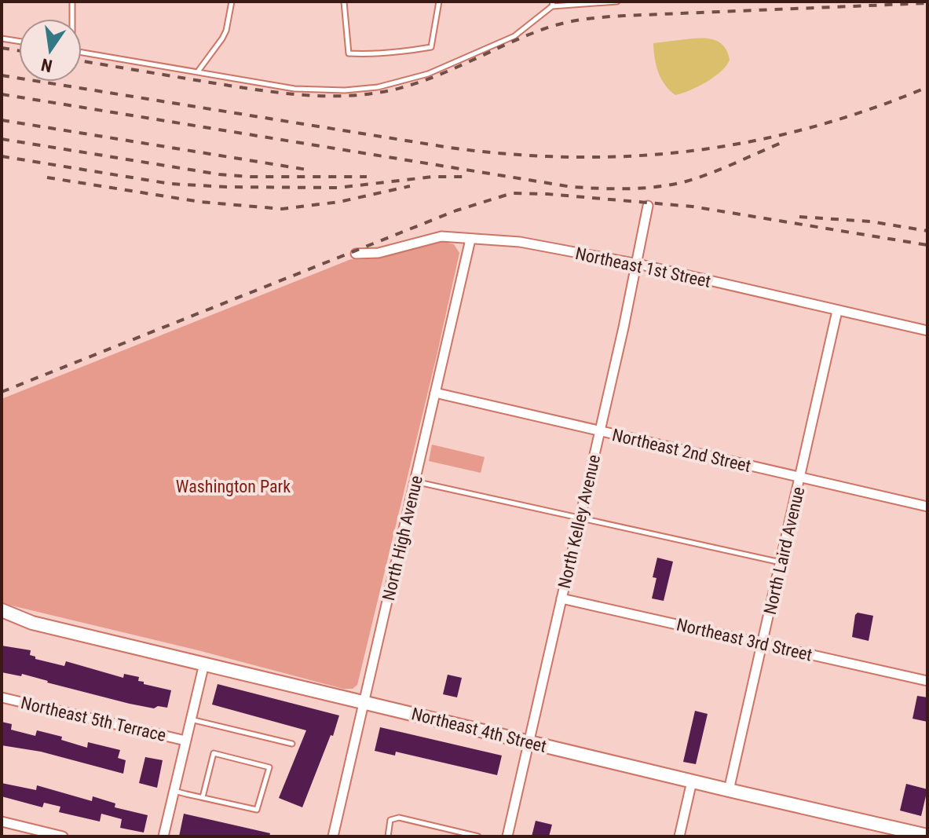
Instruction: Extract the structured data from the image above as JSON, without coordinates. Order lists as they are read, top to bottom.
{
  "streets": {
    "main road": ["Northeast 4th Street"],
    "street": [
      "Northeast 1st Street",
      "Northeast 2nd Street",
      "North Kelley Avenue",
      "North High Avenue",
      "North Laird Avenue",
      "Northeast 3rd Street",
      "Northeast 5th Terrace"
    ]
  },
  "crossings": [
    ["Northeast 1st Street", "North Kelley Avenue"],
    ["Northeast 1st Street", "North High Avenue"],
    ["Northeast 1st Street", "North Laird Avenue"],
    ["Northeast 2nd Street", "North Kelley Avenue"],
    ["Northeast 2nd Street", "North High Avenue"],
    ["Northeast 2nd Street", "North Laird Avenue"],
    ["North Kelley Avenue", "Northeast 3rd Street"],
    ["North Kelley Avenue", "Northeast 4th Street"],
    ["North High Avenue", "Northeast 4th Street"],
    ["North Laird Avenue", "Northeast 3rd Street"],
    ["North Laird Avenue", "Northeast 4th Street"]
  ],
  "parks": ["Washington Park"],
  "north": "bottom"
}
